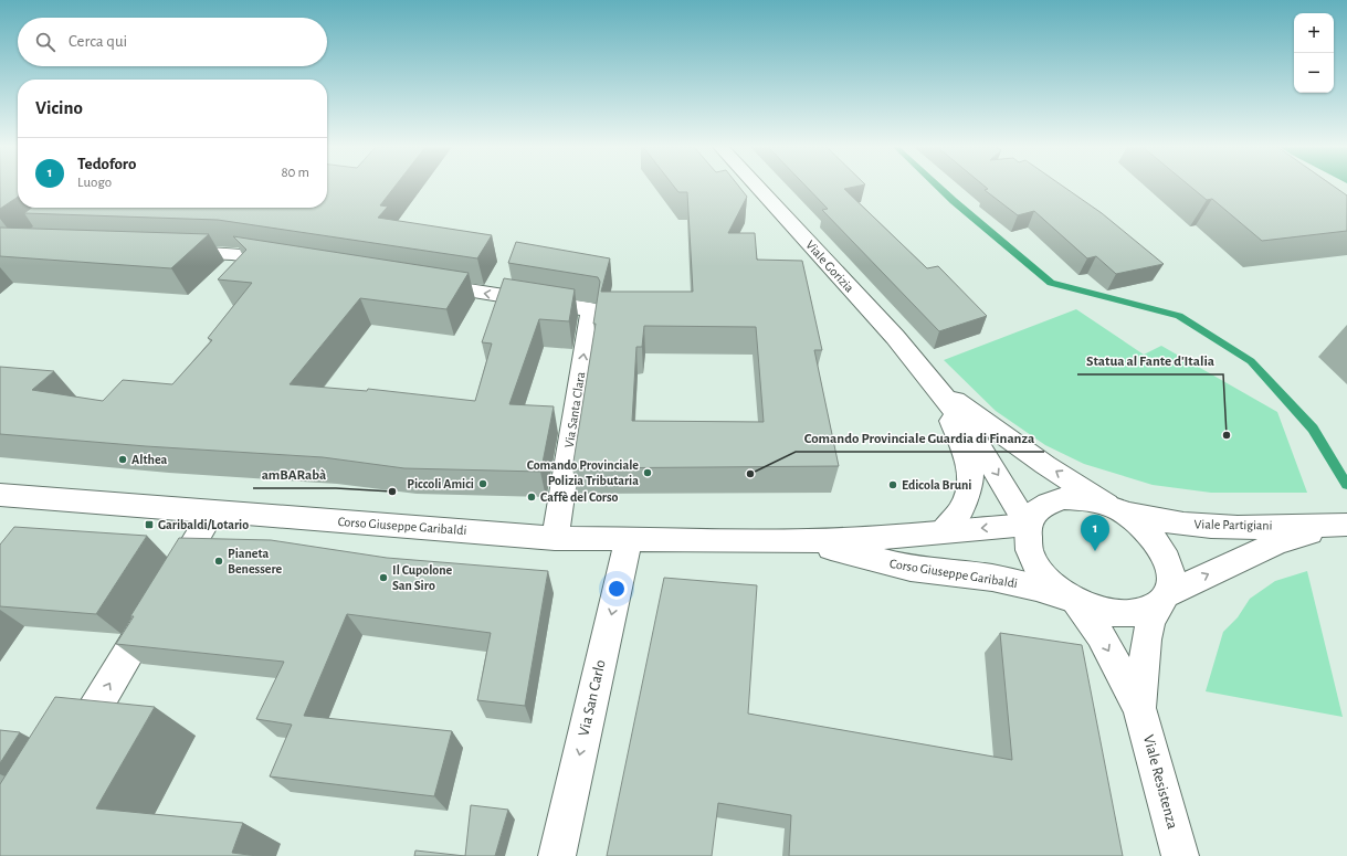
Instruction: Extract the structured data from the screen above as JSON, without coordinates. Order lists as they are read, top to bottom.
{
  "streets": {
    "street": [
      "Viale Gorizia",
      "Via Santa Clara",
      "Viale Partigiani",
      "Corso Giuseppe Garibaldi",
      "Via San Carlo",
      "Viale Resistenza"
    ]
  },
  "crossings": [
    ["Viale Gorizia", "Viale Partigiani"],
    ["Viale Gorizia", "Corso Giuseppe Garibaldi"],
    ["Viale Gorizia", "Viale Resistenza"],
    ["Via Santa Clara", "Corso Giuseppe Garibaldi"],
    ["Viale Partigiani", "Corso Giuseppe Garibaldi"],
    ["Viale Partigiani", "Viale Resistenza"],
    ["Corso Giuseppe Garibaldi", "Via San Carlo"],
    ["Corso Giuseppe Garibaldi", "Viale Resistenza"]
  ],
  "one_way": ["Viale Partigiani", "Via San Carlo"],
  "places": {
    "other": [
      "Statua al Fante d'Italia",
      "Althea",
      "Comando Provinciale Polizia Tributaria",
      "Comando Provinciale Guardia di Finanza",
      "Piccoli Amici",
      "Edicola Bruni",
      "amBARabà",
      "Caffè del Corso",
      "Pianeta Benessere",
      "Il Cupolone San Siro"
    ],
    "transit": ["Garibaldi/Lotario"]
  },
  "page": {
    "map_buttons": ["+", "−"],
    "search": "Cerca qui",
    "heading": "Vicino",
    "list": [
      {
        "mark": "1",
        "name": "Tedoforo",
        "note": "Luogo",
        "value": "80 m"
      }
    ],
    "pins": "1"
  }
}
